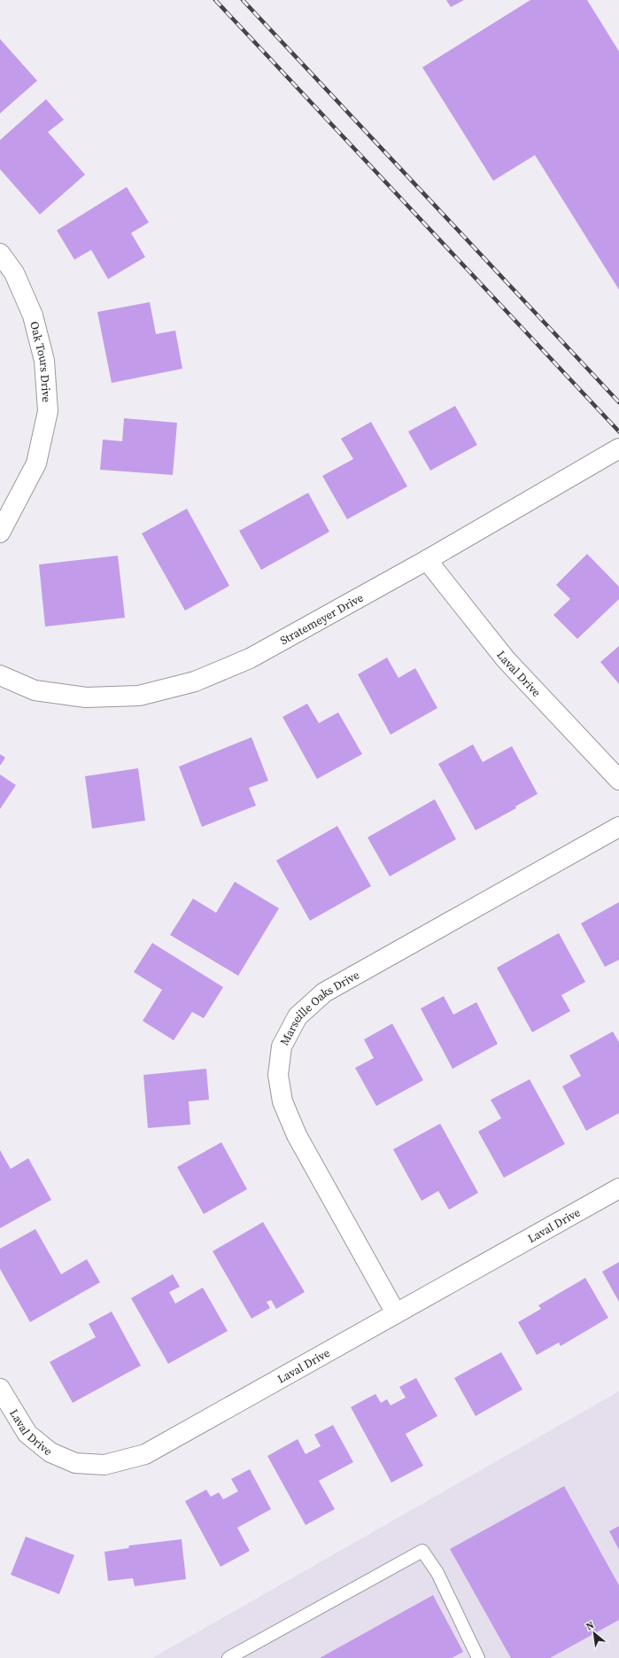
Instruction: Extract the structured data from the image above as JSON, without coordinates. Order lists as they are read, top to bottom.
{
  "streets": {
    "street": [
      "Oak Tours Drive",
      "Stratemeyer Drive",
      "Laval Drive",
      "Marseille Oaks Drive"
    ]
  },
  "crossings": [
    ["Stratemeyer Drive", "Laval Drive"],
    ["Laval Drive", "Marseille Oaks Drive"]
  ],
  "north": "top left"
}
